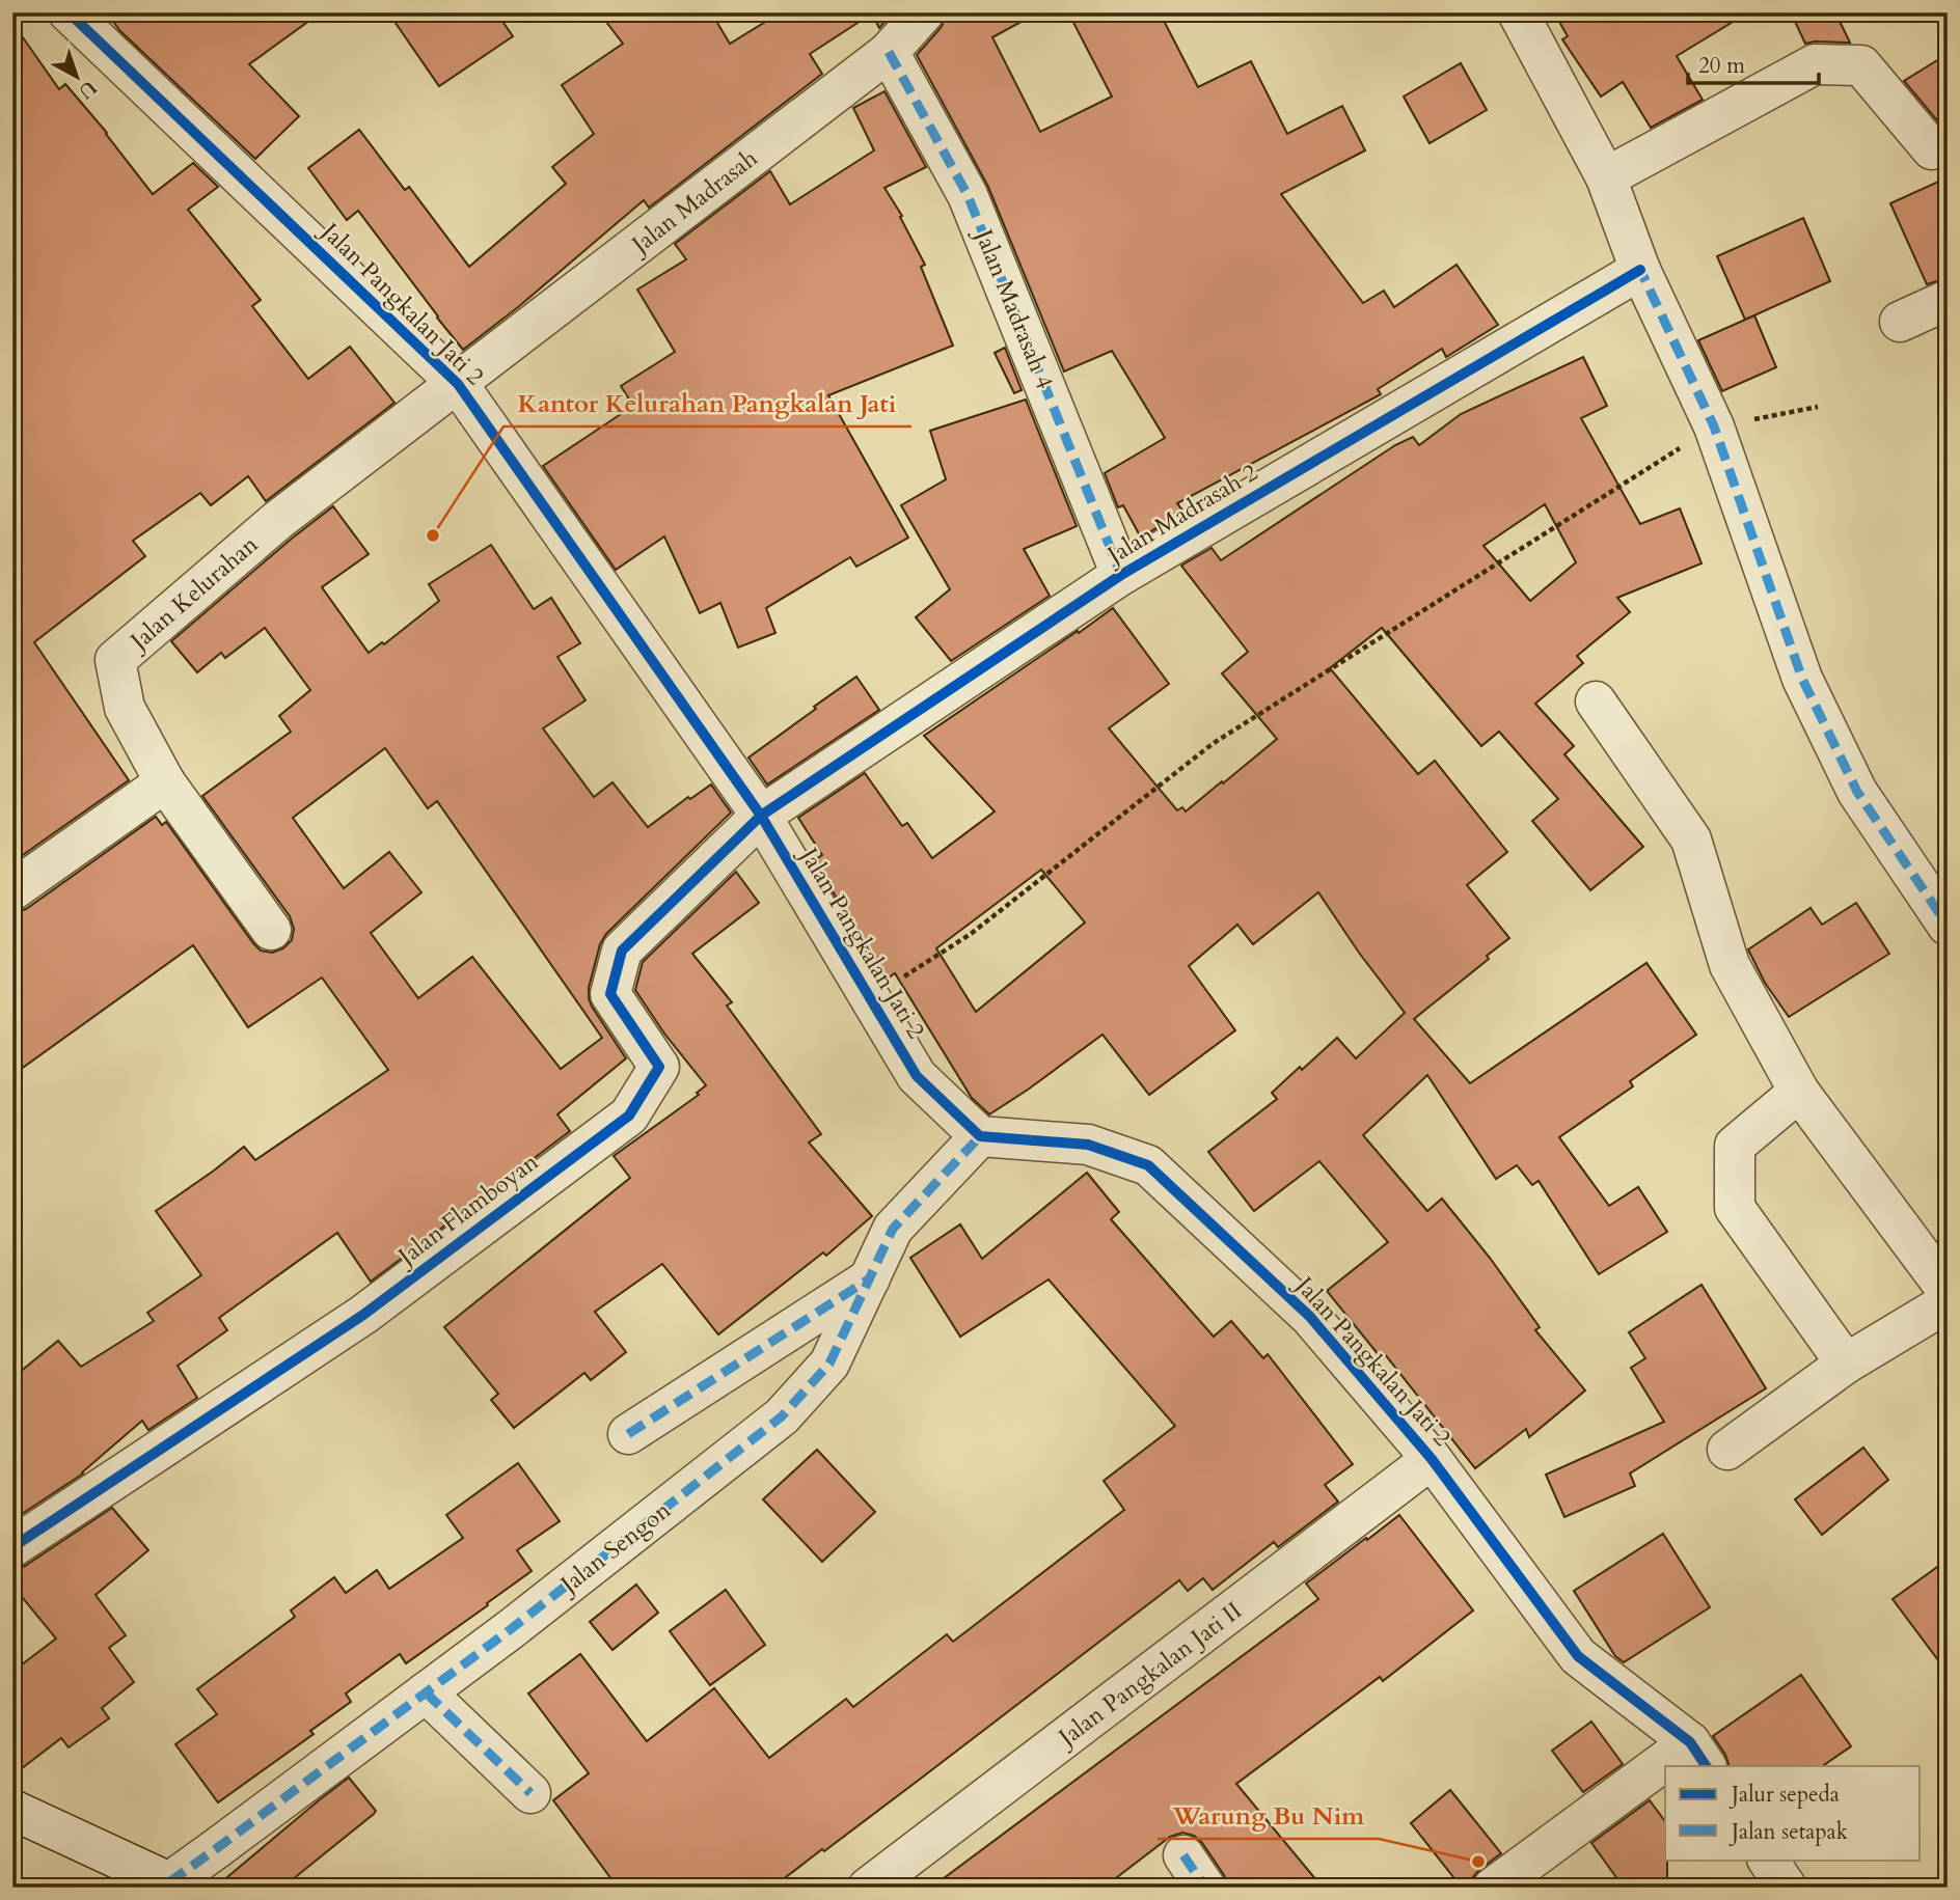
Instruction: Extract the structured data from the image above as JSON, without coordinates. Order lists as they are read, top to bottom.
{
  "streets": {
    "street": [
      "Jalan Madrasah",
      "Jalan Pangkalan Jati 2",
      "Jalan Madrasah 4",
      "Jalan Madrasah 2",
      "Jalan Kelurahan",
      "Jalan Flamboyan",
      "Jalan Sengon",
      "Jalan Pangkalan Jati II"
    ]
  },
  "crossings": [
    ["Jalan Madrasah", "Jalan Pangkalan Jati 2"],
    ["Jalan Madrasah", "Jalan Madrasah 4"],
    ["Jalan Madrasah", "Jalan Kelurahan"],
    ["Jalan Pangkalan Jati 2", "Jalan Madrasah 2"],
    ["Jalan Pangkalan Jati 2", "Jalan Kelurahan"],
    ["Jalan Pangkalan Jati 2", "Jalan Flamboyan"],
    ["Jalan Pangkalan Jati 2", "Jalan Sengon"],
    ["Jalan Pangkalan Jati 2", "Jalan Pangkalan Jati II"],
    ["Jalan Madrasah 4", "Jalan Madrasah 2"],
    ["Jalan Madrasah 2", "Jalan Flamboyan"]
  ],
  "places": ["Kantor Kelurahan Pangkalan Jati", "Warung Bu Nim"],
  "legend": ["Jalur sepeda", "Jalan setapak"],
  "scale_bar": "20 m",
  "north": "bottom right"
}
